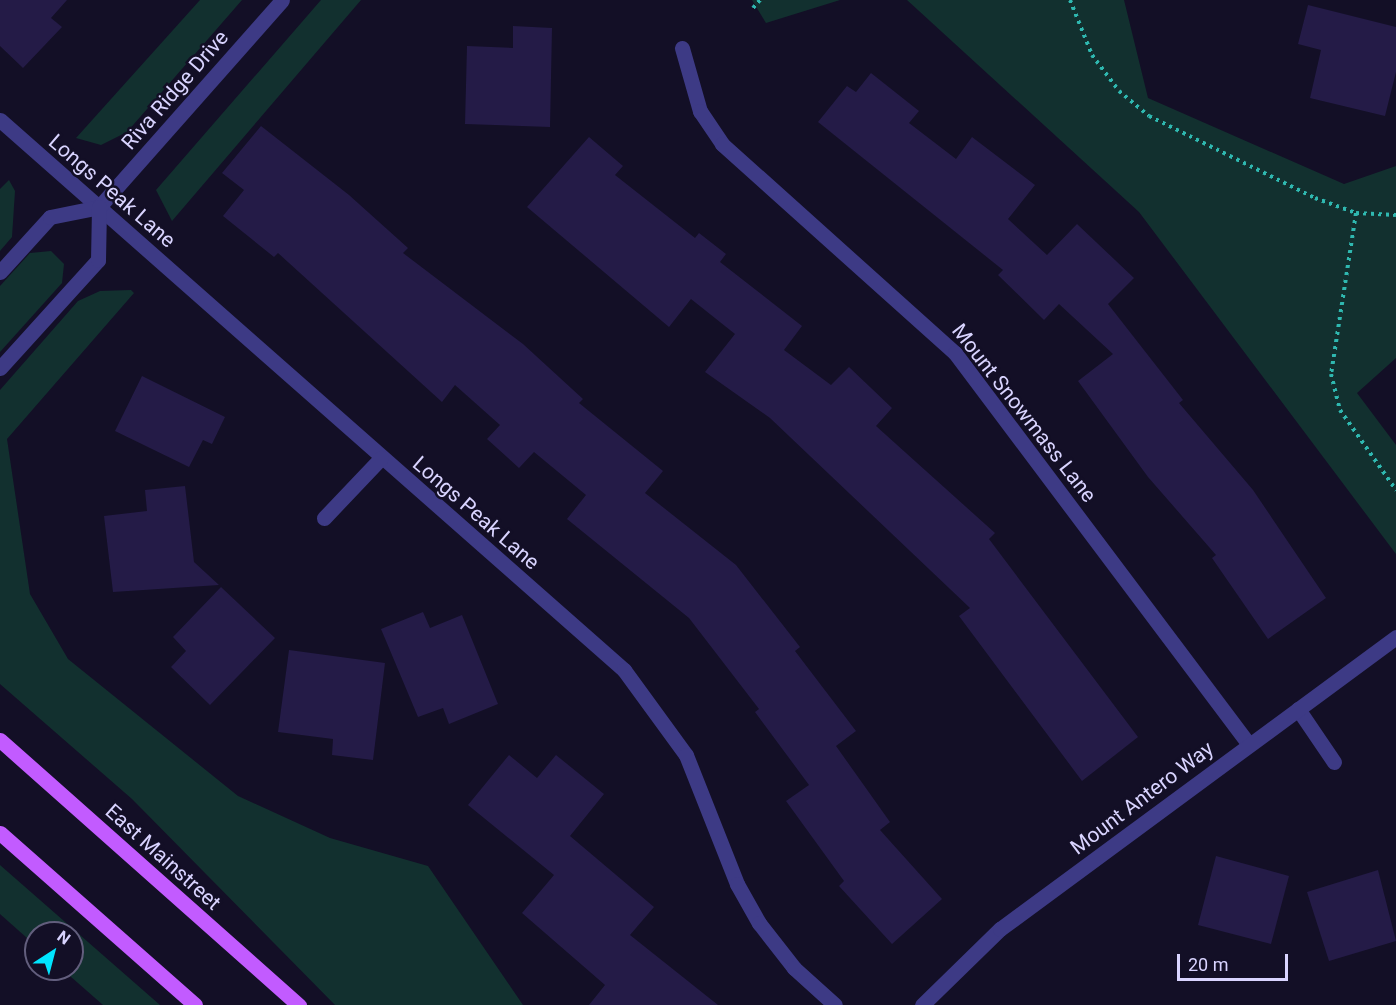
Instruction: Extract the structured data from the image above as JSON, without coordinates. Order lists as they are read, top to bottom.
{
  "streets": {
    "main road": ["East Mainstreet"],
    "street": [
      "Riva Ridge Drive",
      "Longs Peak Lane",
      "Mount Snowmass Lane",
      "Mount Antero Way"
    ]
  },
  "crossings": [
    ["Riva Ridge Drive", "Longs Peak Lane"],
    ["Mount Snowmass Lane", "Mount Antero Way"]
  ],
  "scale_bar": "20 m",
  "north": "top right"
}
